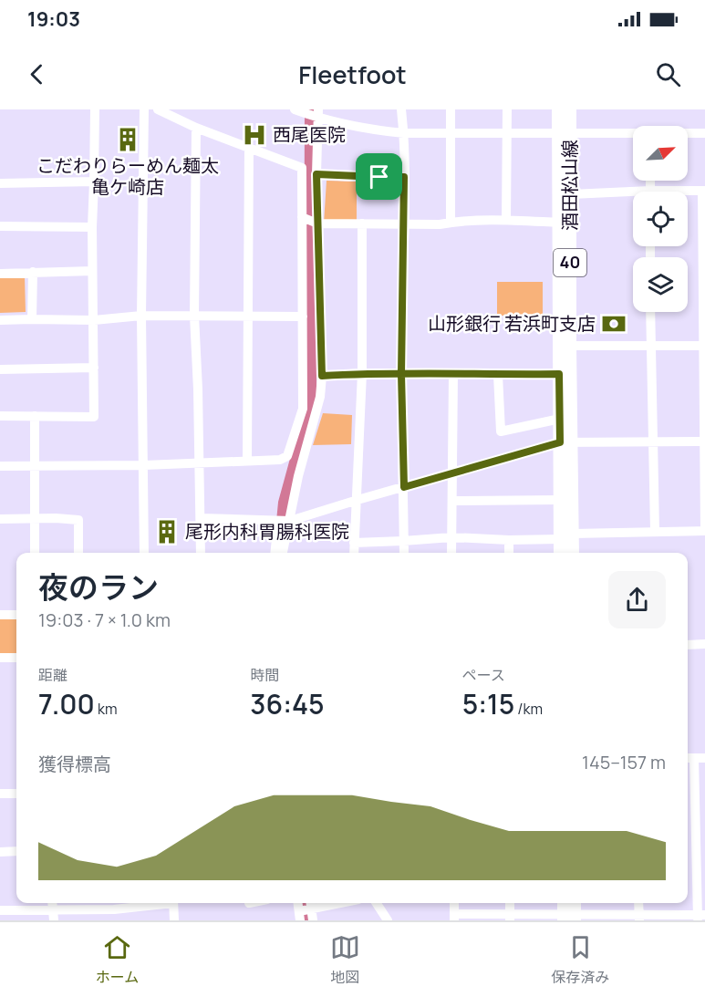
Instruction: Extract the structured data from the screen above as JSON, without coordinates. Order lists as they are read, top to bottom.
{
  "streets": {
    "main road": ["酒田松山線", "40"]
  },
  "places": {
    "hospital": ["西尾医院"],
    "building": ["こだわりらーめん麺太 亀ケ崎店", "尾形内科胃腸科医院"],
    "bank": ["山形銀行 若浜町支店"]
  },
  "north": "top right",
  "page": {
    "status": "19:03",
    "header": "Fleetfoot",
    "heading": ["夜のラン", "19:03 · 7 × 1.0 km"],
    "stats": [
      ["距離", "7.00 km"],
      ["時間", "36:45"],
      ["ペース", "5:15 /km"]
    ],
    "chart": ["獲得標高", "145–157 m"],
    "tabs": ["ホーム", "地図", "保存済み"]
  }
}
